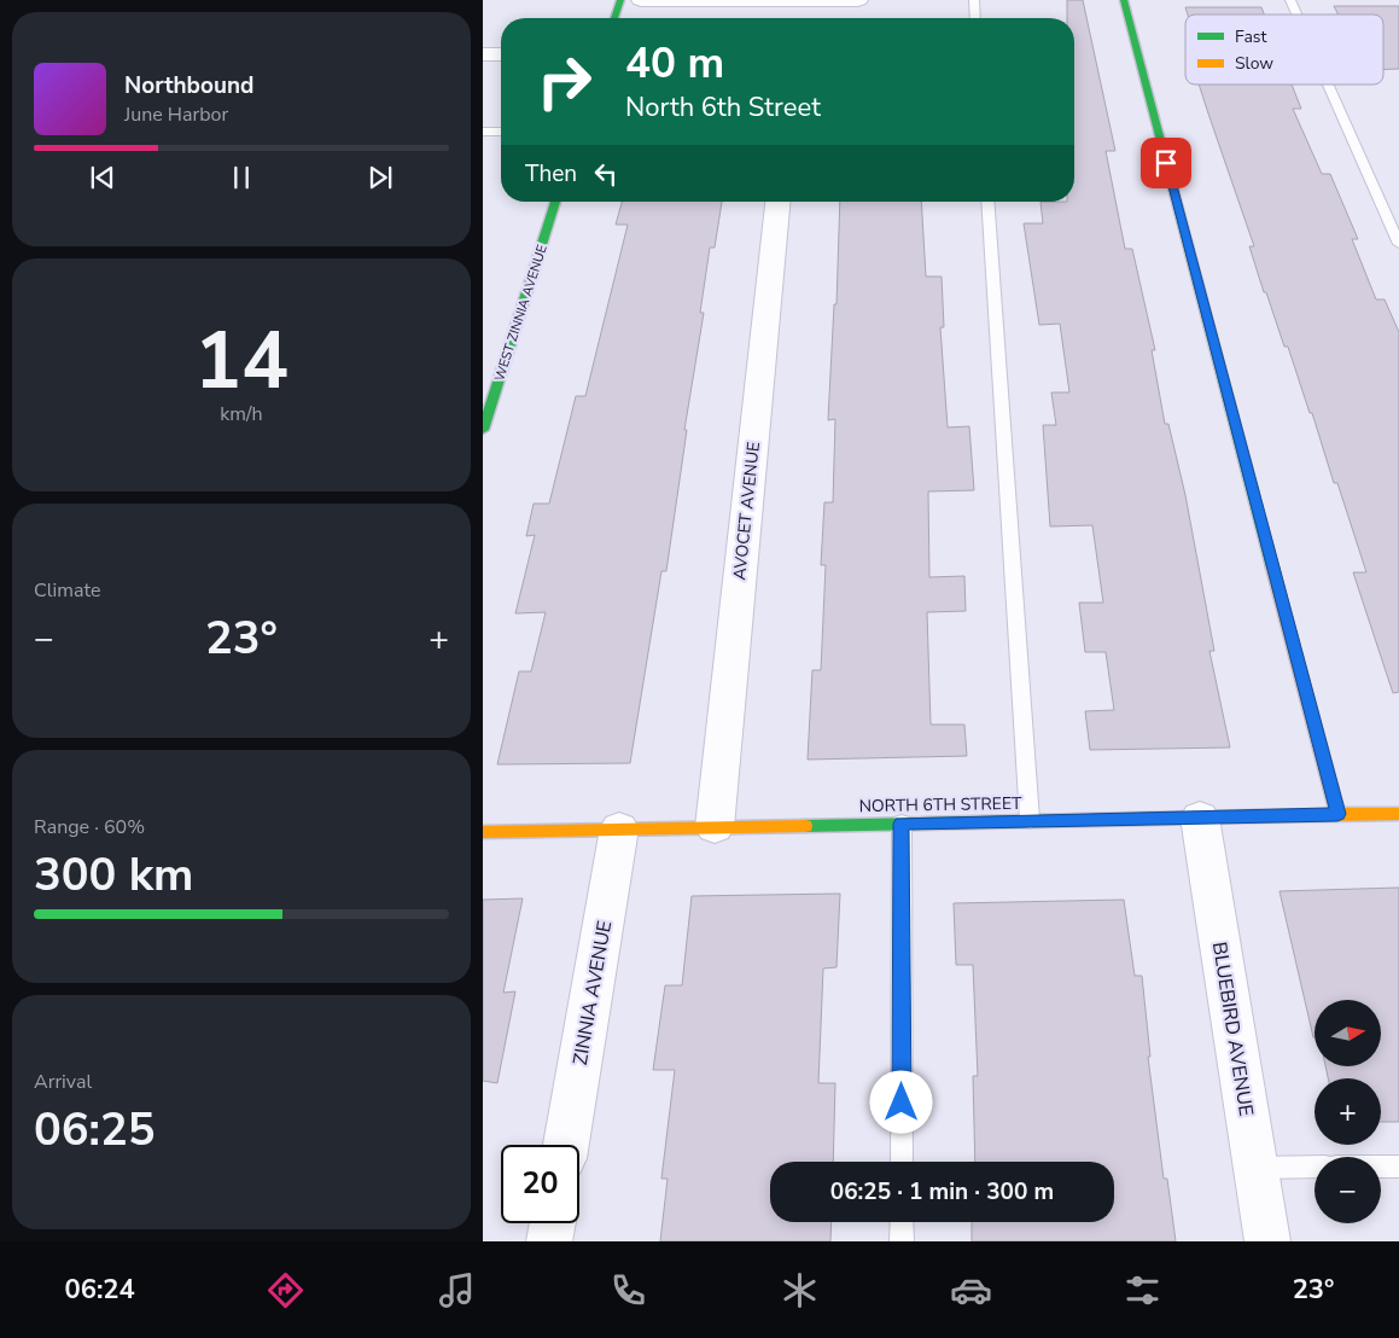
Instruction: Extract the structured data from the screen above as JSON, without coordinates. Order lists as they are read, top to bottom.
{
  "streets": {
    "street": [
      "WEST ZINNIA AVENUE",
      "AVOCET AVENUE",
      "NORTH 6TH STREET",
      "ZINNIA AVENUE",
      "BLUEBIRD AVENUE"
    ]
  },
  "crossings": [
    ["AVOCET AVENUE", "NORTH 6TH STREET"],
    ["NORTH 6TH STREET", "ZINNIA AVENUE"],
    ["NORTH 6TH STREET", "BLUEBIRD AVENUE"]
  ],
  "legend": ["Fast", "Slow"],
  "north": "right",
  "page": {
    "turn": ["40 m", "North 6th Street"],
    "song": ["Northbound", "June Harbor"],
    "then": "Then",
    "tile": [
      ["14", "km/h"],
      "Climate",
      ["Range · 60%", "300 km"],
      ["Arrival", "06:25"]
    ],
    "heat": ["−", "23°", "+"],
    "map_buttons": ["+", "−"],
    "limit": "20",
    "trip": "06:25 · 1 min · 300 m",
    "tabs": ["06:24", "23°"]
  }
}
